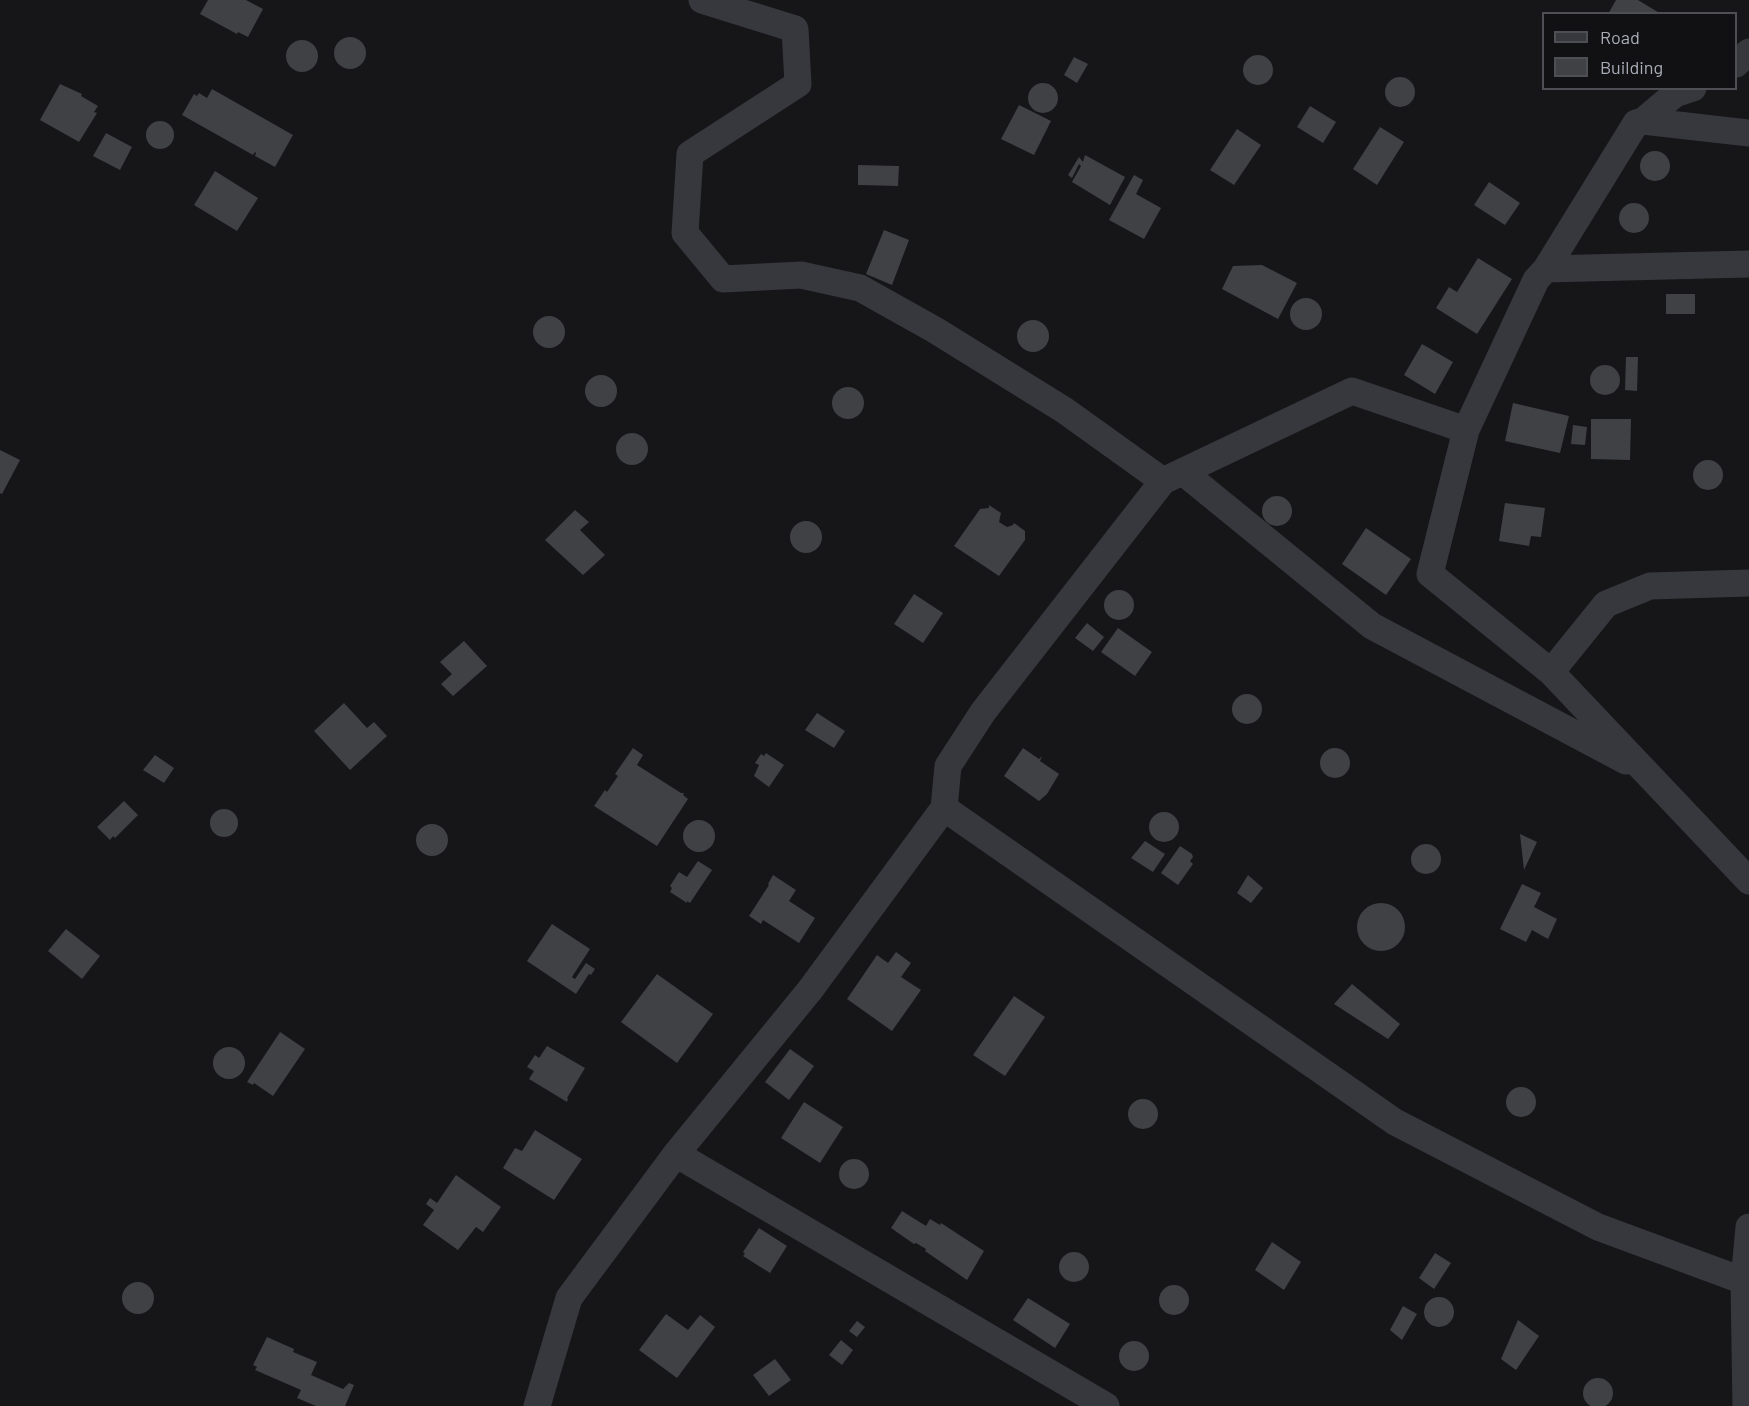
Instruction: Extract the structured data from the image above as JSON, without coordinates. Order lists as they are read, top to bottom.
{
  "legend": ["Road", "Building"]
}
